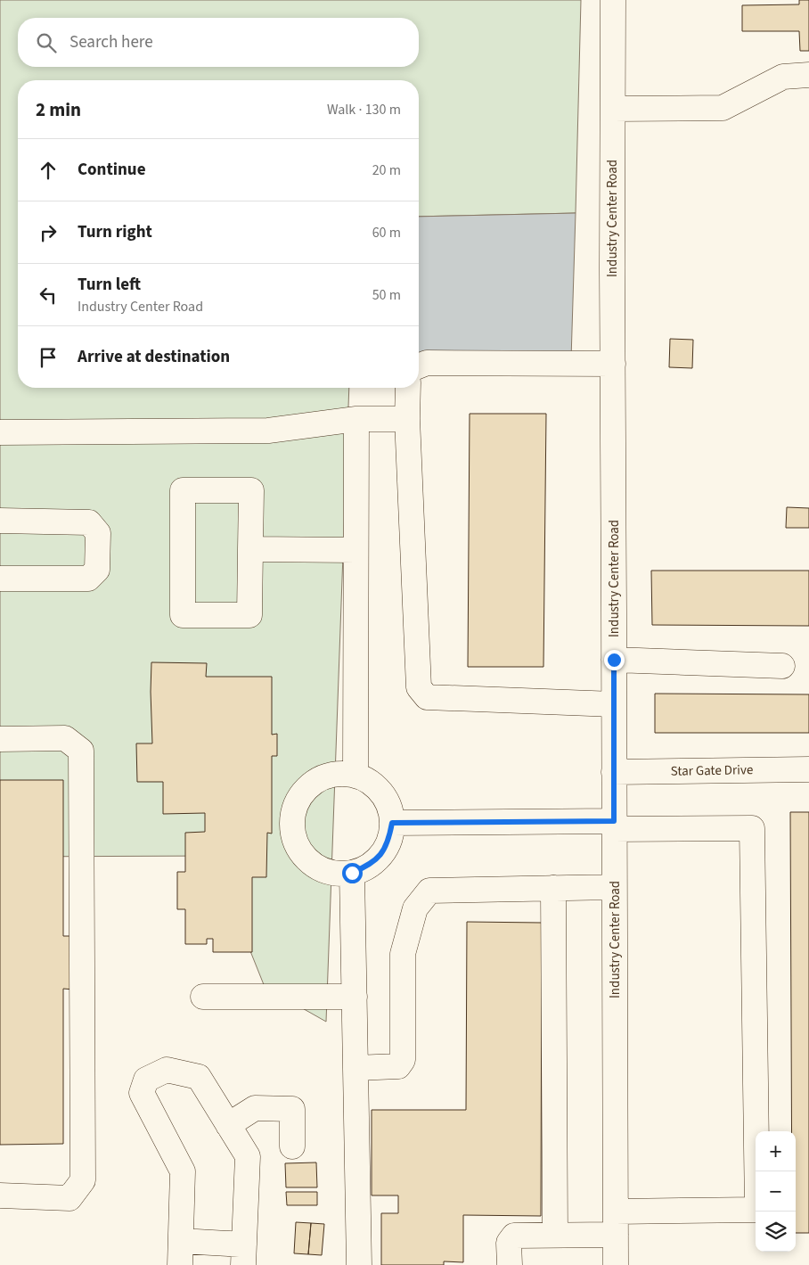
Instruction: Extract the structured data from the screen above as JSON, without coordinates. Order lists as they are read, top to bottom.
{
  "streets": {
    "street": ["Industry Center Road", "Star Gate Drive"]
  },
  "crossings": [
    ["Industry Center Road", "Star Gate Drive"]
  ],
  "page": {
    "search": "Search here",
    "heading": ["2 min", "Walk · 130 m"],
    "list": [
      ["Continue", "20 m"],
      ["Turn right", "60 m"],
      ["Turn left", "Industry Center Road", "50 m"],
      "Arrive at destination"
    ],
    "map_buttons": ["+", "−"]
  }
}
